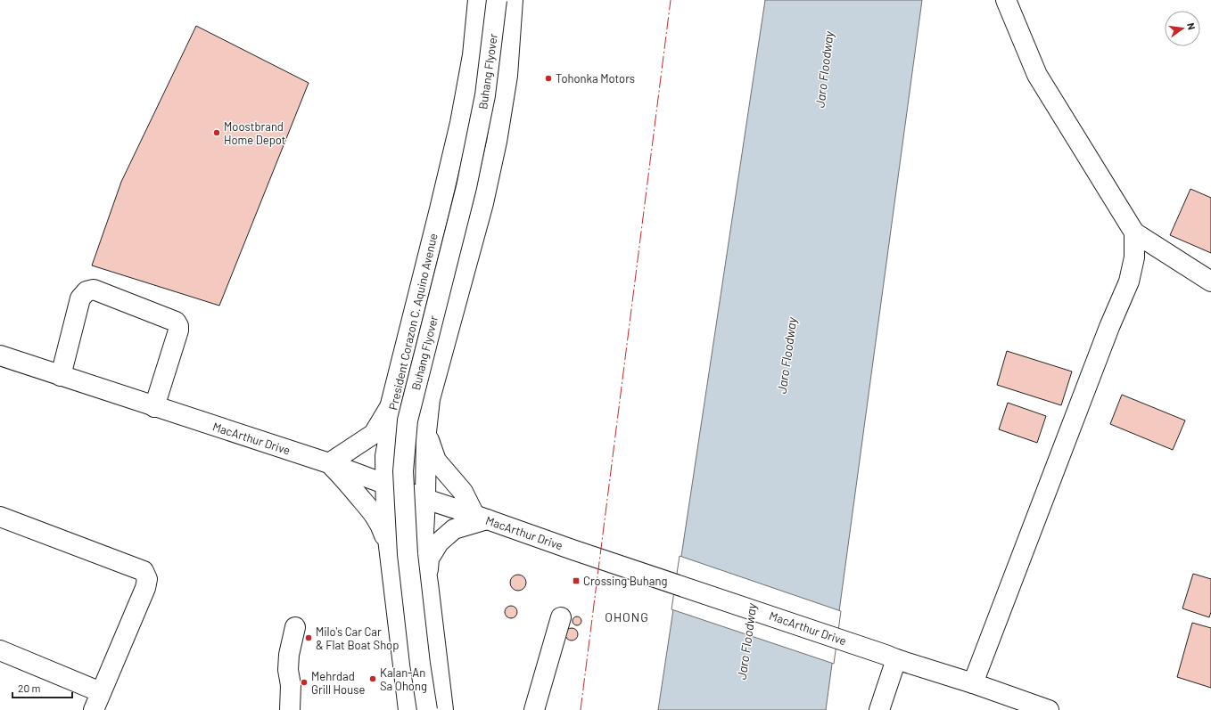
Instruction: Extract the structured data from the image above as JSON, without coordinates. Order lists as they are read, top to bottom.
{
  "streets": {
    "main road": ["Buhang Flyover", "President Corazon C. Aquino Avenue", "MacArthur Drive"]
  },
  "crossings": [
    ["President Corazon C. Aquino Avenue", "MacArthur Drive"]
  ],
  "districts": ["OHONG"],
  "water": ["Jaro Floodway"],
  "places": {
    "other": [
      "Tohonka Motors",
      "Moostbrand Home Depot",
      "Milo's Car Car & Flat Boat Shop",
      "Kalan-An Sa Ohong",
      "Mehrdad Grill House"
    ],
    "transit": ["Crossing Buhang"]
  },
  "scale_bar": "20 m",
  "north": "right"
}
